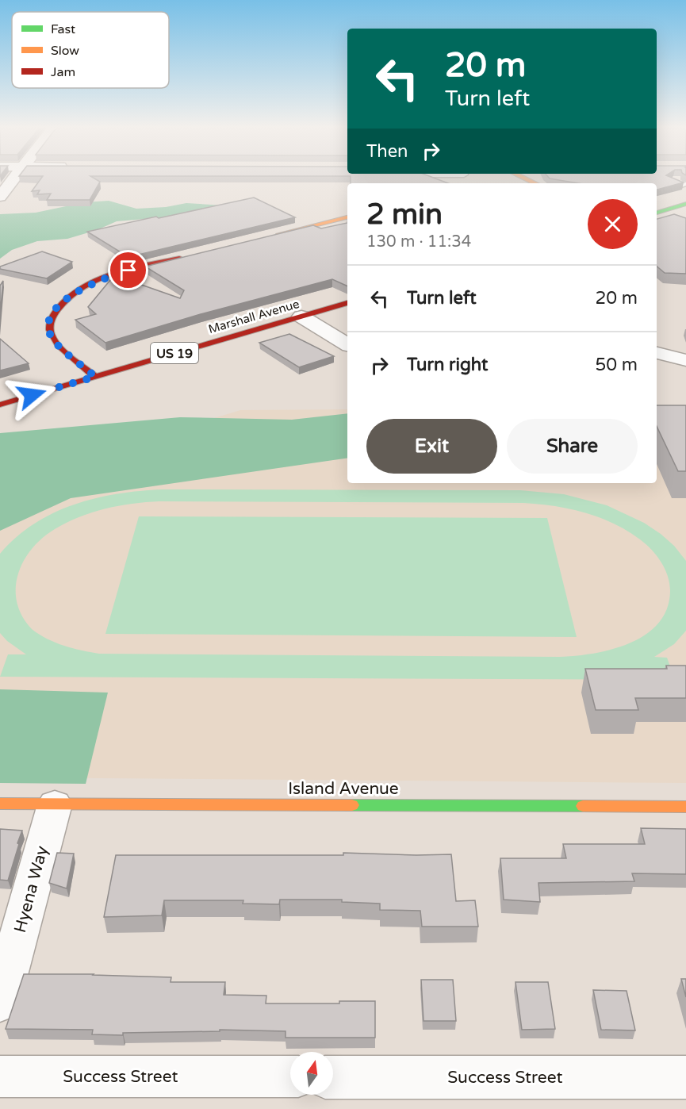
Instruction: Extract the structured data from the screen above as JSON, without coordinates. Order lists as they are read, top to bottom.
{
  "streets": {
    "street": [
      "Marshall Avenue",
      "US 19",
      "Island Avenue",
      "Hyena Way",
      "Success Street"
    ]
  },
  "crossings": [
    ["Island Avenue", "Hyena Way"]
  ],
  "legend": ["Fast", "Slow", "Jam"],
  "north": "top",
  "page": {
    "turn": ["20 m", "Turn left"],
    "then": "Then",
    "heading": ["2 min", "130 m · 11:34"],
    "list": [
      {
        "name": "Turn left",
        "value": "20 m"
      },
      {
        "name": "Turn right",
        "value": "50 m"
      }
    ],
    "buttons": ["Exit", "Share"]
  }
}
